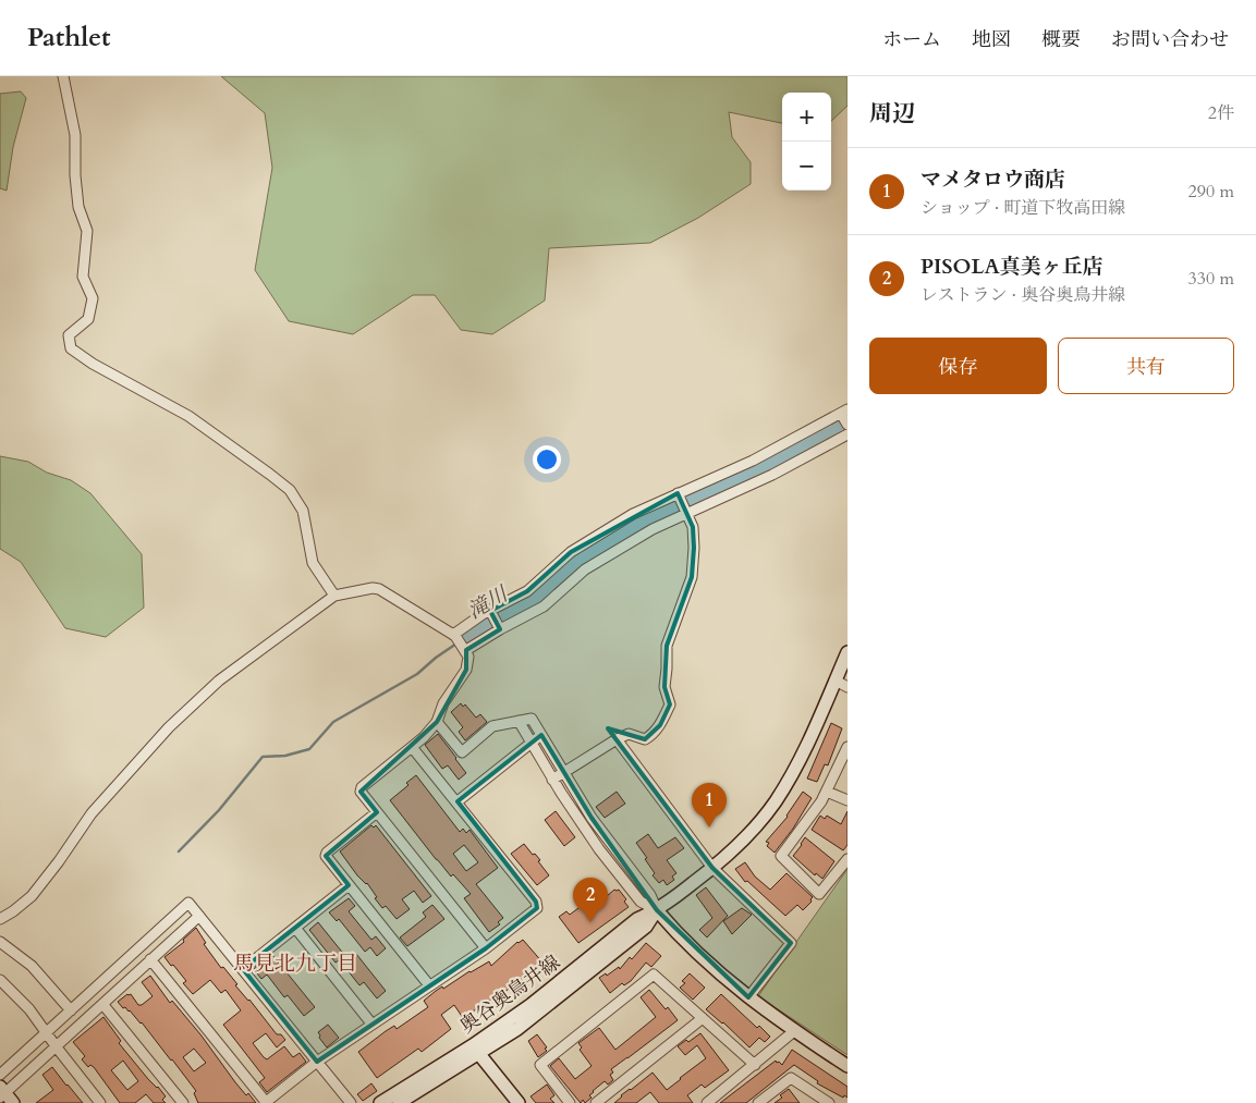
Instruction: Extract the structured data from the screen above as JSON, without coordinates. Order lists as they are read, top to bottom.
{
  "streets": {
    "street": ["奥谷奥鳥井線"]
  },
  "districts": ["馬見北九丁目"],
  "water": ["滝川"],
  "page": {
    "header": "Pathlet",
    "nav": [
      "ホーム",
      "地図",
      "概要",
      "お問い合わせ"
    ],
    "heading": ["周辺", "2件"],
    "map_buttons": ["+", "−"],
    "list": [
      {
        "mark": "1",
        "name": "マメタロウ商店",
        "note": "ショップ · 町道下牧高田線",
        "value": "290 m"
      },
      {
        "mark": "2",
        "name": "PISOLA真美ヶ丘店",
        "note": "レストラン · 奥谷奥鳥井線",
        "value": "330 m"
      }
    ],
    "buttons": ["保存", "共有"],
    "pins": ["1", "2"]
  }
}
